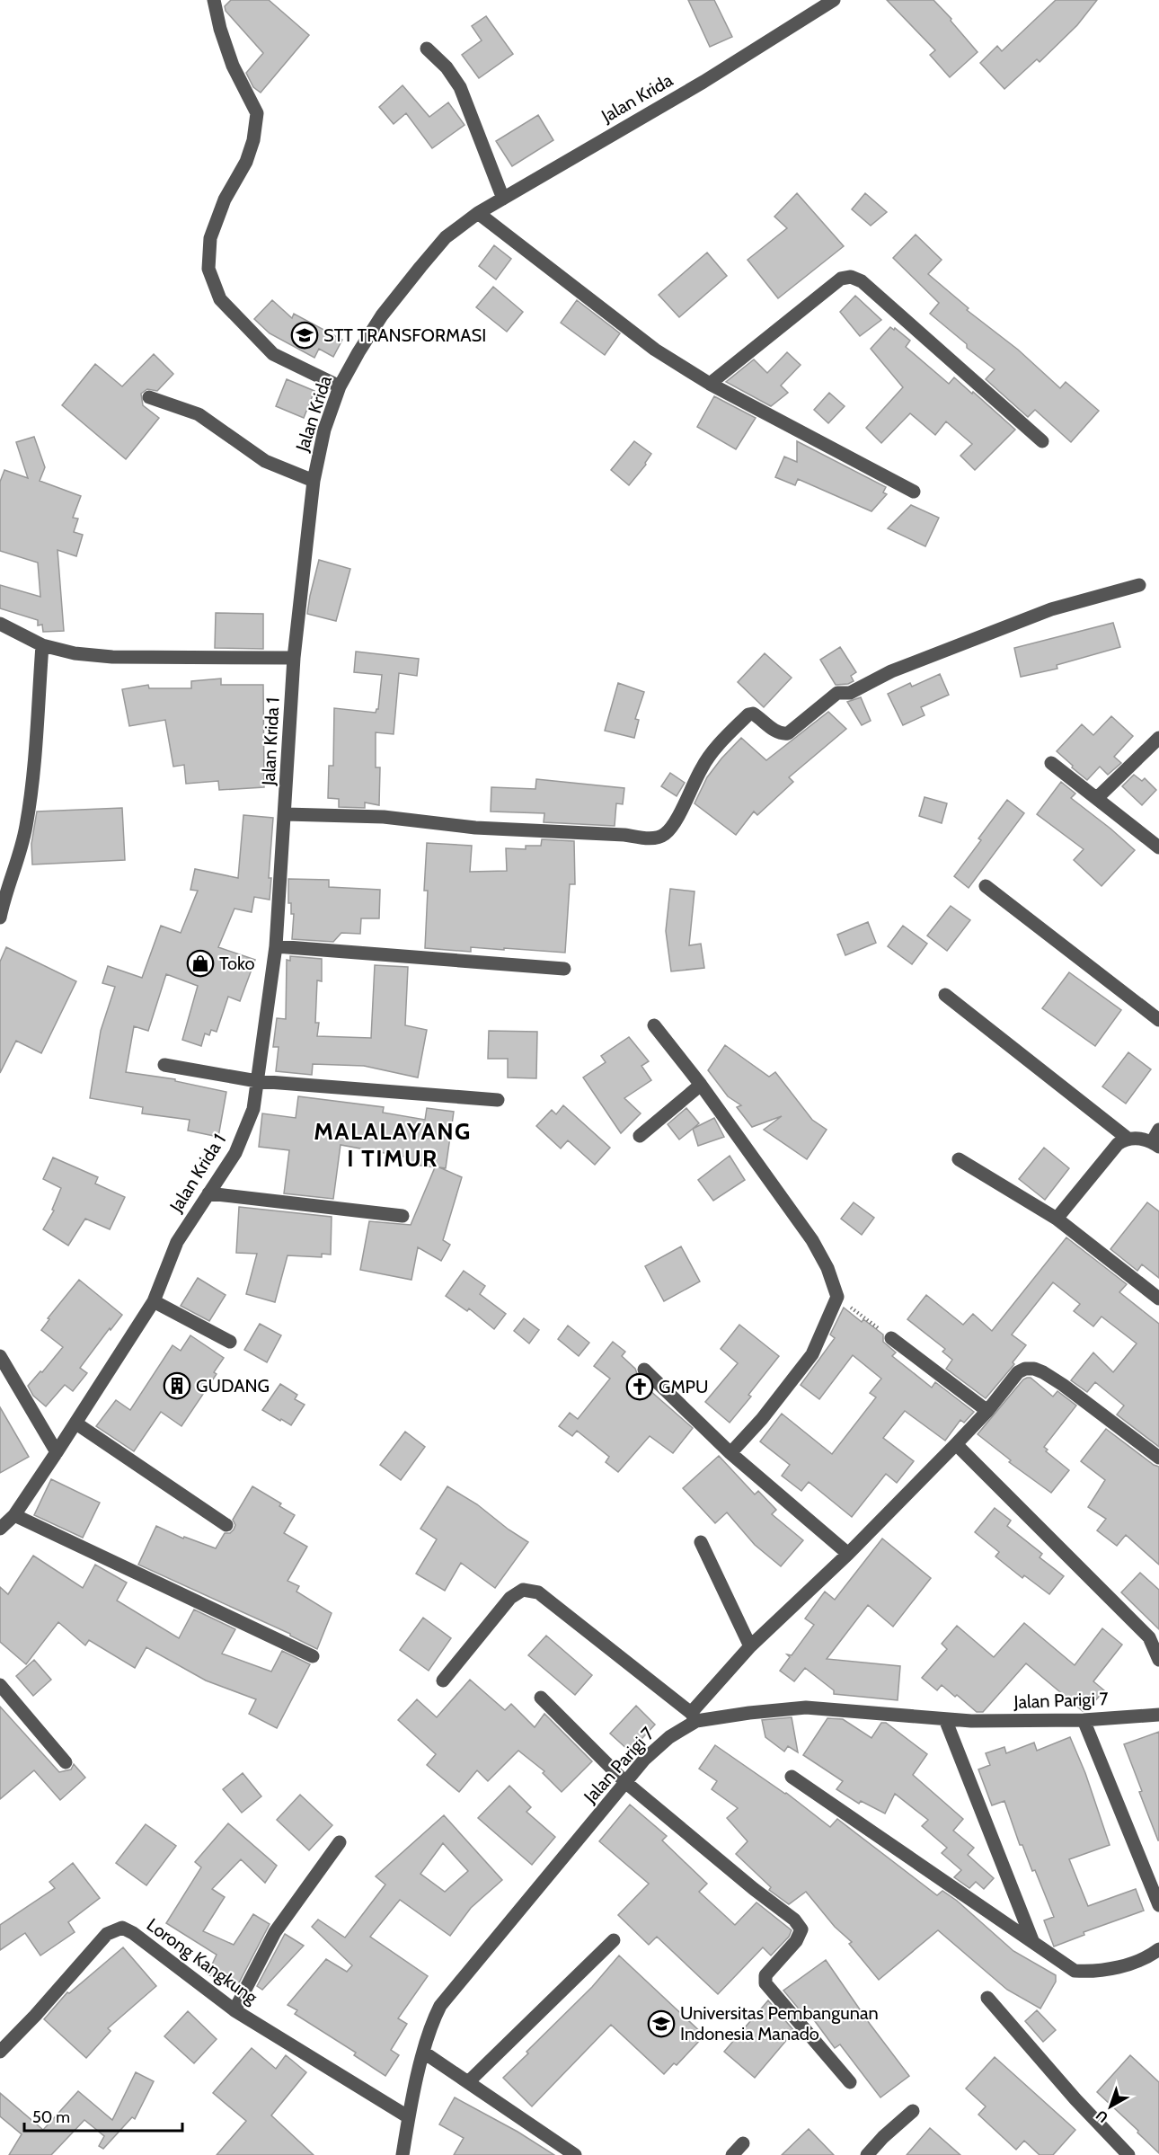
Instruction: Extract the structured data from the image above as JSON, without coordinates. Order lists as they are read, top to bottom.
{
  "streets": {
    "street": [
      "Jalan Krida",
      "Jalan Krida 1",
      "Jalan Parigi 7",
      "Lorong Kangkung"
    ]
  },
  "crossings": [
    ["Jalan Krida", "Jalan Krida 1"],
    ["Jalan Parigi 7", "Lorong Kangkung"]
  ],
  "districts": ["MALALAYANG I TIMUR"],
  "places": {
    "school or university": ["STT TRANSFORMASI", "Universitas Pembangunan Indonesia Manado"],
    "shop": ["Toko"],
    "building": ["GUDANG"],
    "church": ["GMPU"]
  },
  "scale_bar": "50 m",
  "north": "bottom left"
}
